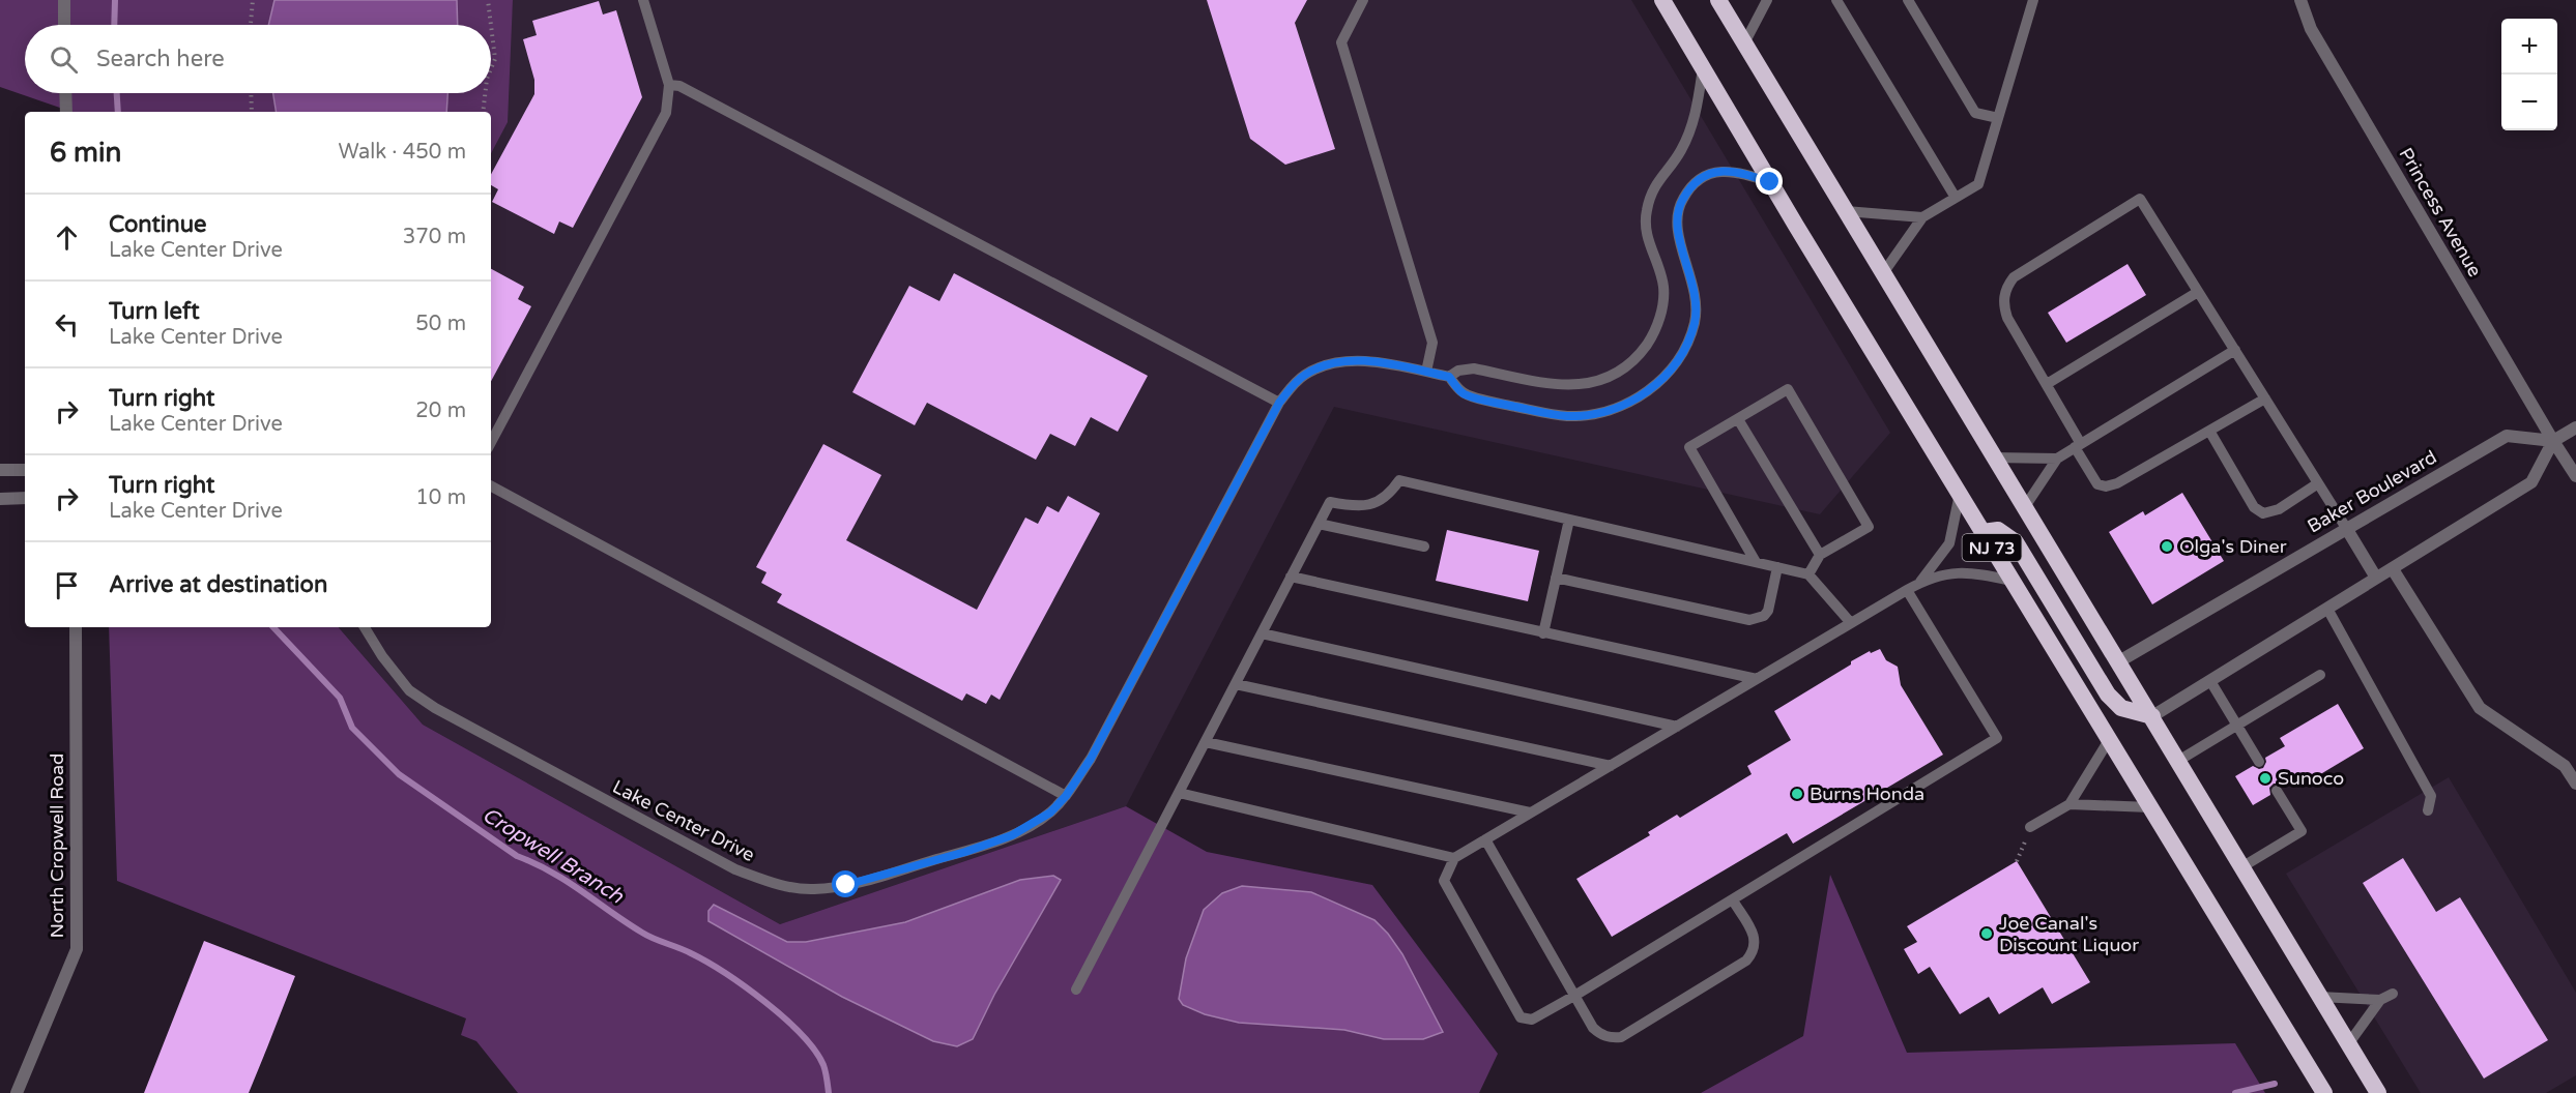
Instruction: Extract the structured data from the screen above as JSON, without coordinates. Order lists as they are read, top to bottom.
{
  "streets": {
    "highway": ["NJ 73"],
    "street": ["Princess Avenue", "Baker Boulevard", "North Cropwell Road"],
    "lane": ["Lake Center Drive"]
  },
  "crossings": [
    ["Princess Avenue", "Baker Boulevard"],
    ["Baker Boulevard", "NJ 73"],
    ["NJ 73", "Lake Center Drive"]
  ],
  "water": ["Cropwell Branch"],
  "places": [
    "Olga's Diner",
    "Sunoco",
    "Burns Honda",
    "Joe Canal's Discount Liquor"
  ],
  "page": {
    "map_buttons": ["+", "−"],
    "search": "Search here",
    "heading": ["6 min", "Walk · 450 m"],
    "list": [
      ["Continue", "Lake Center Drive", "370 m"],
      ["Turn left", "Lake Center Drive", "50 m"],
      ["Turn right", "Lake Center Drive", "20 m"],
      ["Turn right", "Lake Center Drive", "10 m"],
      "Arrive at destination"
    ]
  }
}
